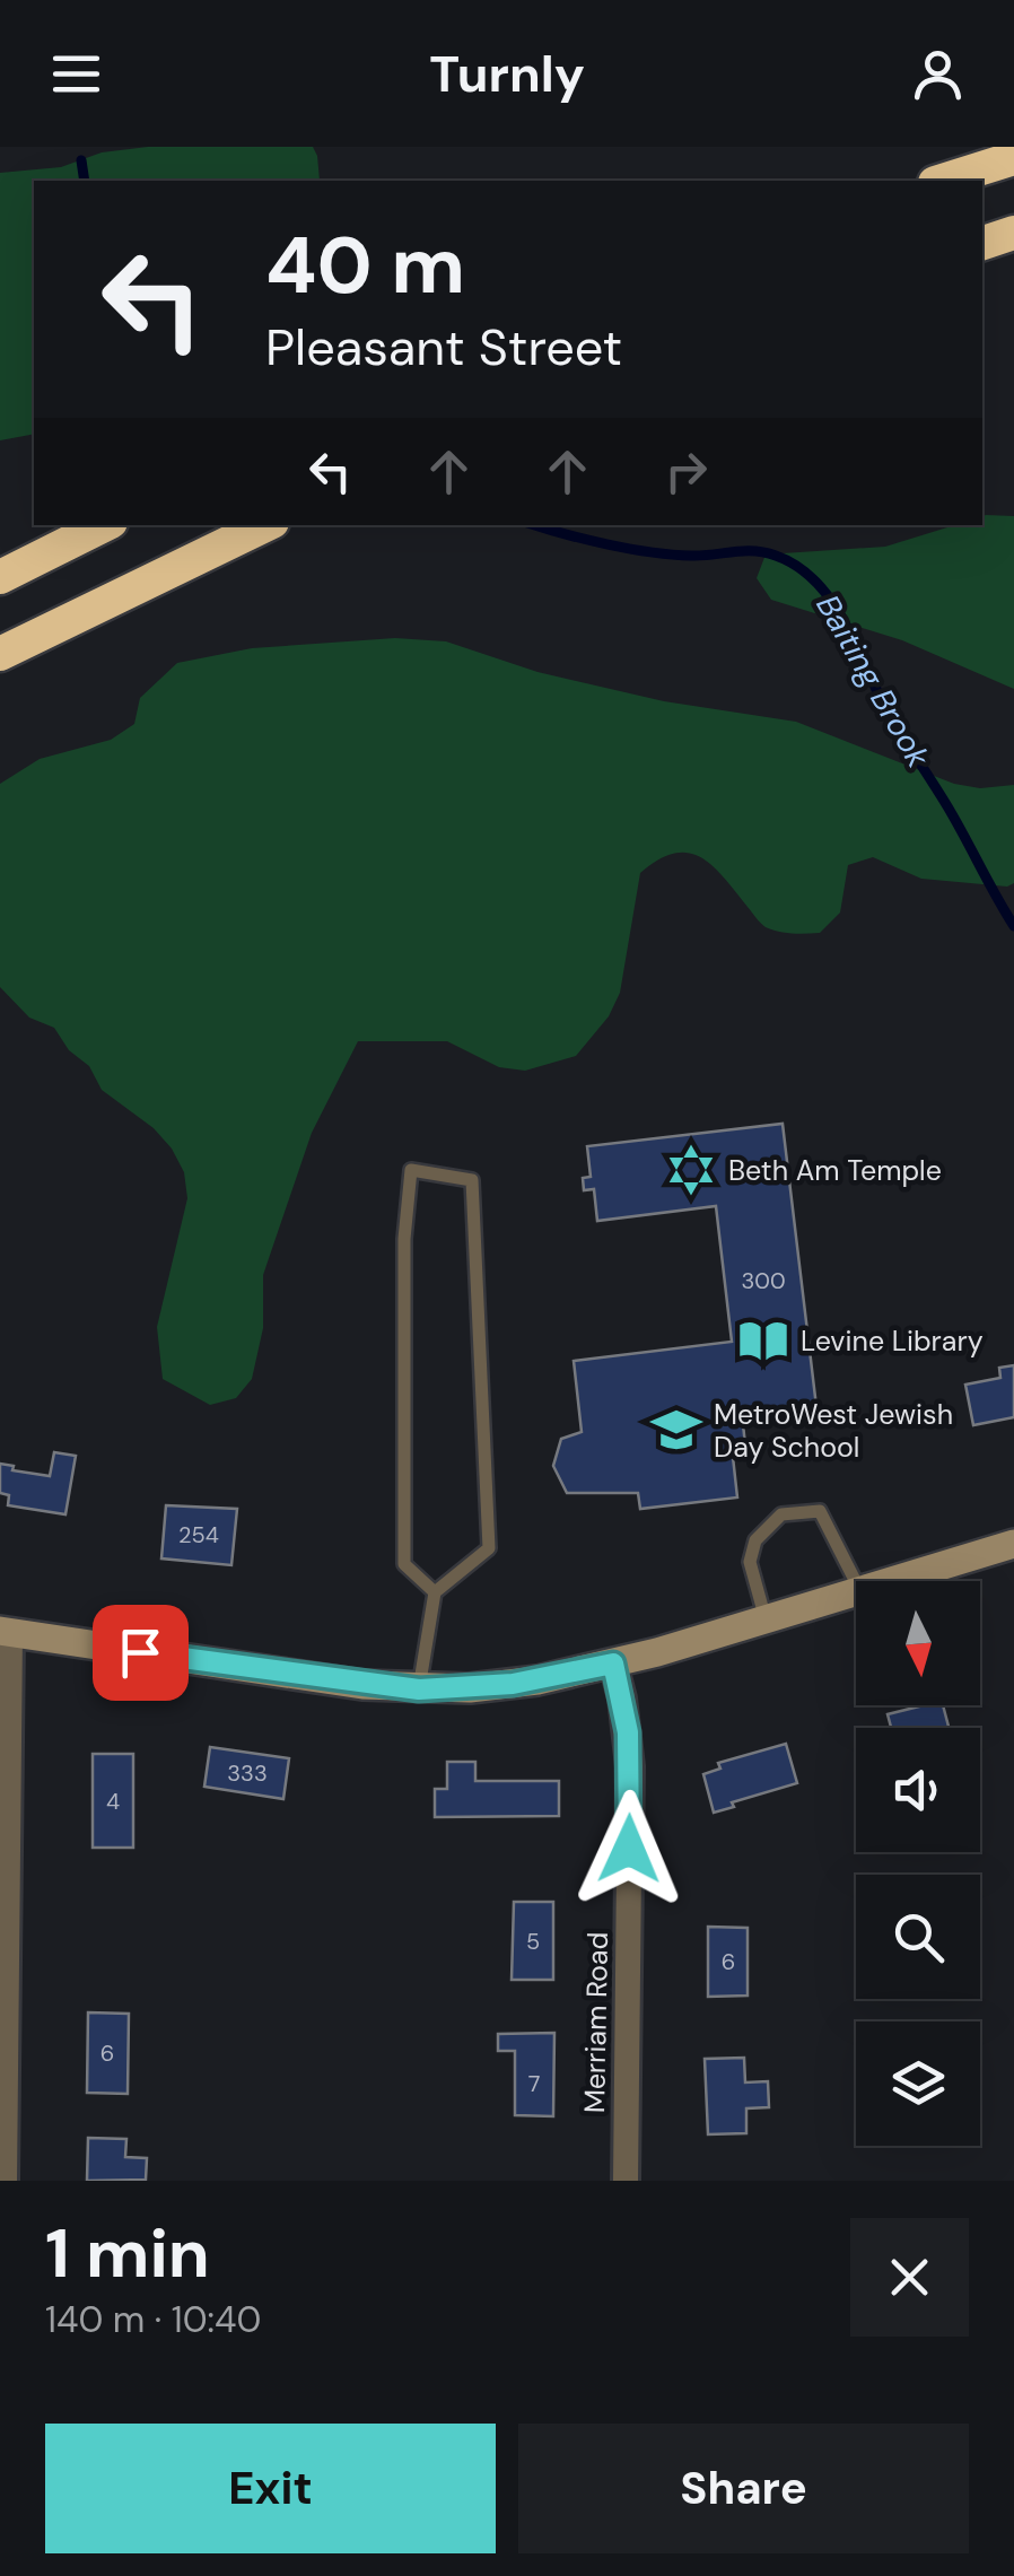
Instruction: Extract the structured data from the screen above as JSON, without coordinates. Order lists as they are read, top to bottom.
{
  "streets": {
    "street": ["Merriam Road"]
  },
  "water": ["Baiting Brook"],
  "places": {
    "synagogue": ["Beth Am Temple"],
    "library": ["Levine Library"],
    "school or university": ["MetroWest Jewish Day School"]
  },
  "house_numbers": [
    "300",
    "254",
    "333",
    "4",
    "5",
    "6",
    "6",
    "7"
  ],
  "north": "bottom",
  "page": {
    "header": "Turnly",
    "turn": ["40 m", "Pleasant Street"],
    "heading": ["1 min", "140 m · 10:40"],
    "buttons": ["Exit", "Share"]
  }
}
